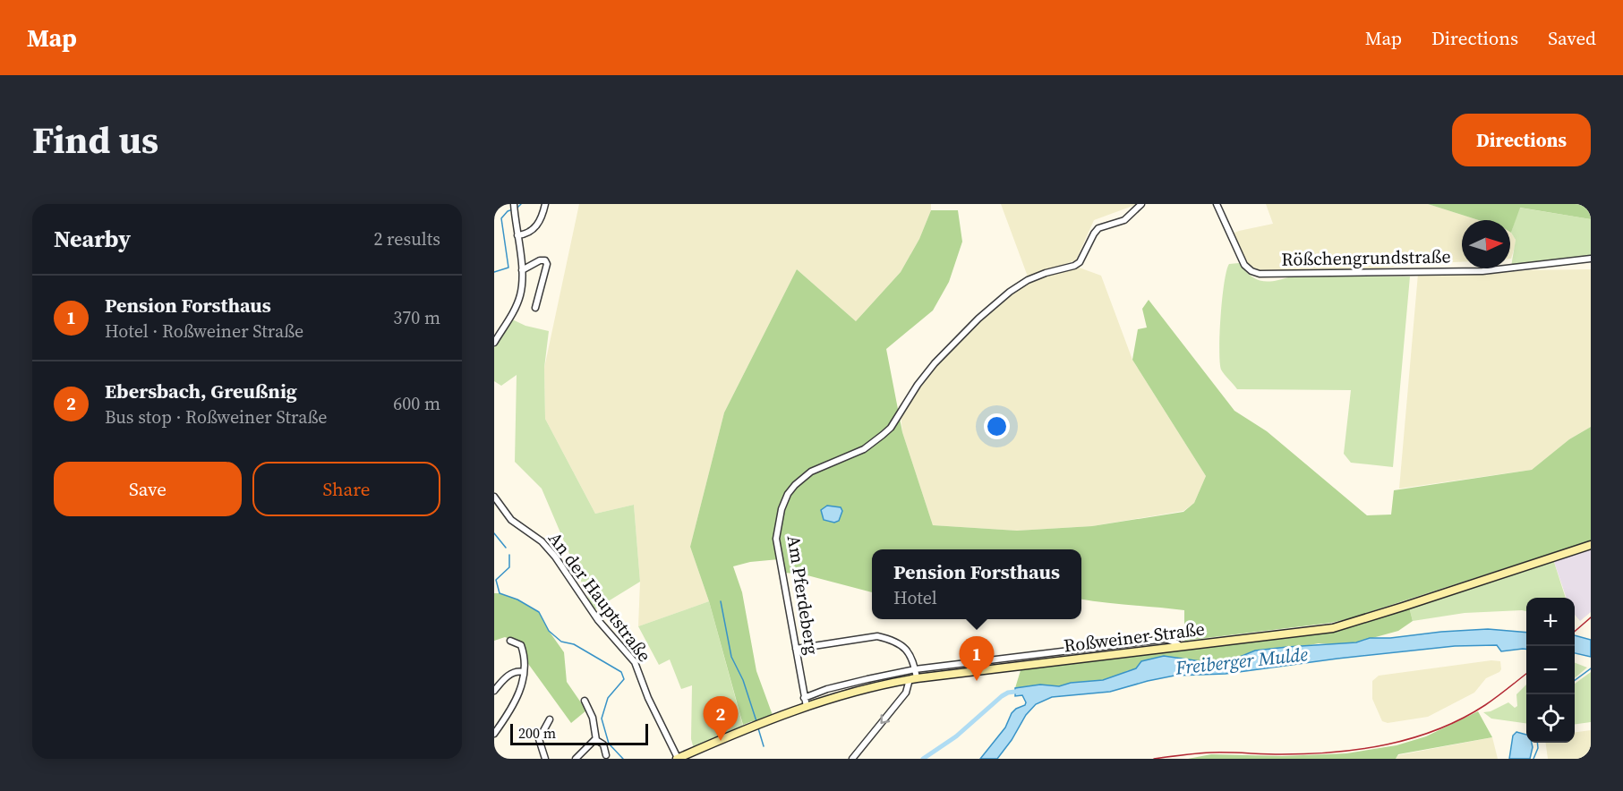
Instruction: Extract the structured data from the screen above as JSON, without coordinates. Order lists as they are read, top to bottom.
{
  "streets": {
    "main road": ["Roßweiner Straße"],
    "street": ["Rößchengrundstraße", "Am Pferdeberg", "An der Hauptstraße"]
  },
  "crossings": [
    ["Am Pferdeberg", "Roßweiner Straße"],
    ["An der Hauptstraße", "Roßweiner Straße"]
  ],
  "water": ["Freiberger Mulde"],
  "scale_bar": "200 m",
  "north": "right",
  "page": {
    "header": "Map",
    "nav": ["Map", "Directions", "Saved"],
    "title": "Find us",
    "buttons": [
      "Directions",
      ["Save", "Share"]
    ],
    "heading": ["Nearby", "2 results"],
    "list": [
      {
        "mark": "1",
        "name": "Pension Forsthaus",
        "note": "Hotel · Roßweiner Straße",
        "value": "370 m"
      },
      {
        "mark": "2",
        "name": "Ebersbach, Greußnig",
        "note": "Bus stop · Roßweiner Straße",
        "value": "600 m"
      }
    ],
    "popup": ["Pension Forsthaus", "Hotel"],
    "map_buttons": ["+", "−"],
    "pins": ["1", "2"],
    "scale": "200 m"
  }
}
